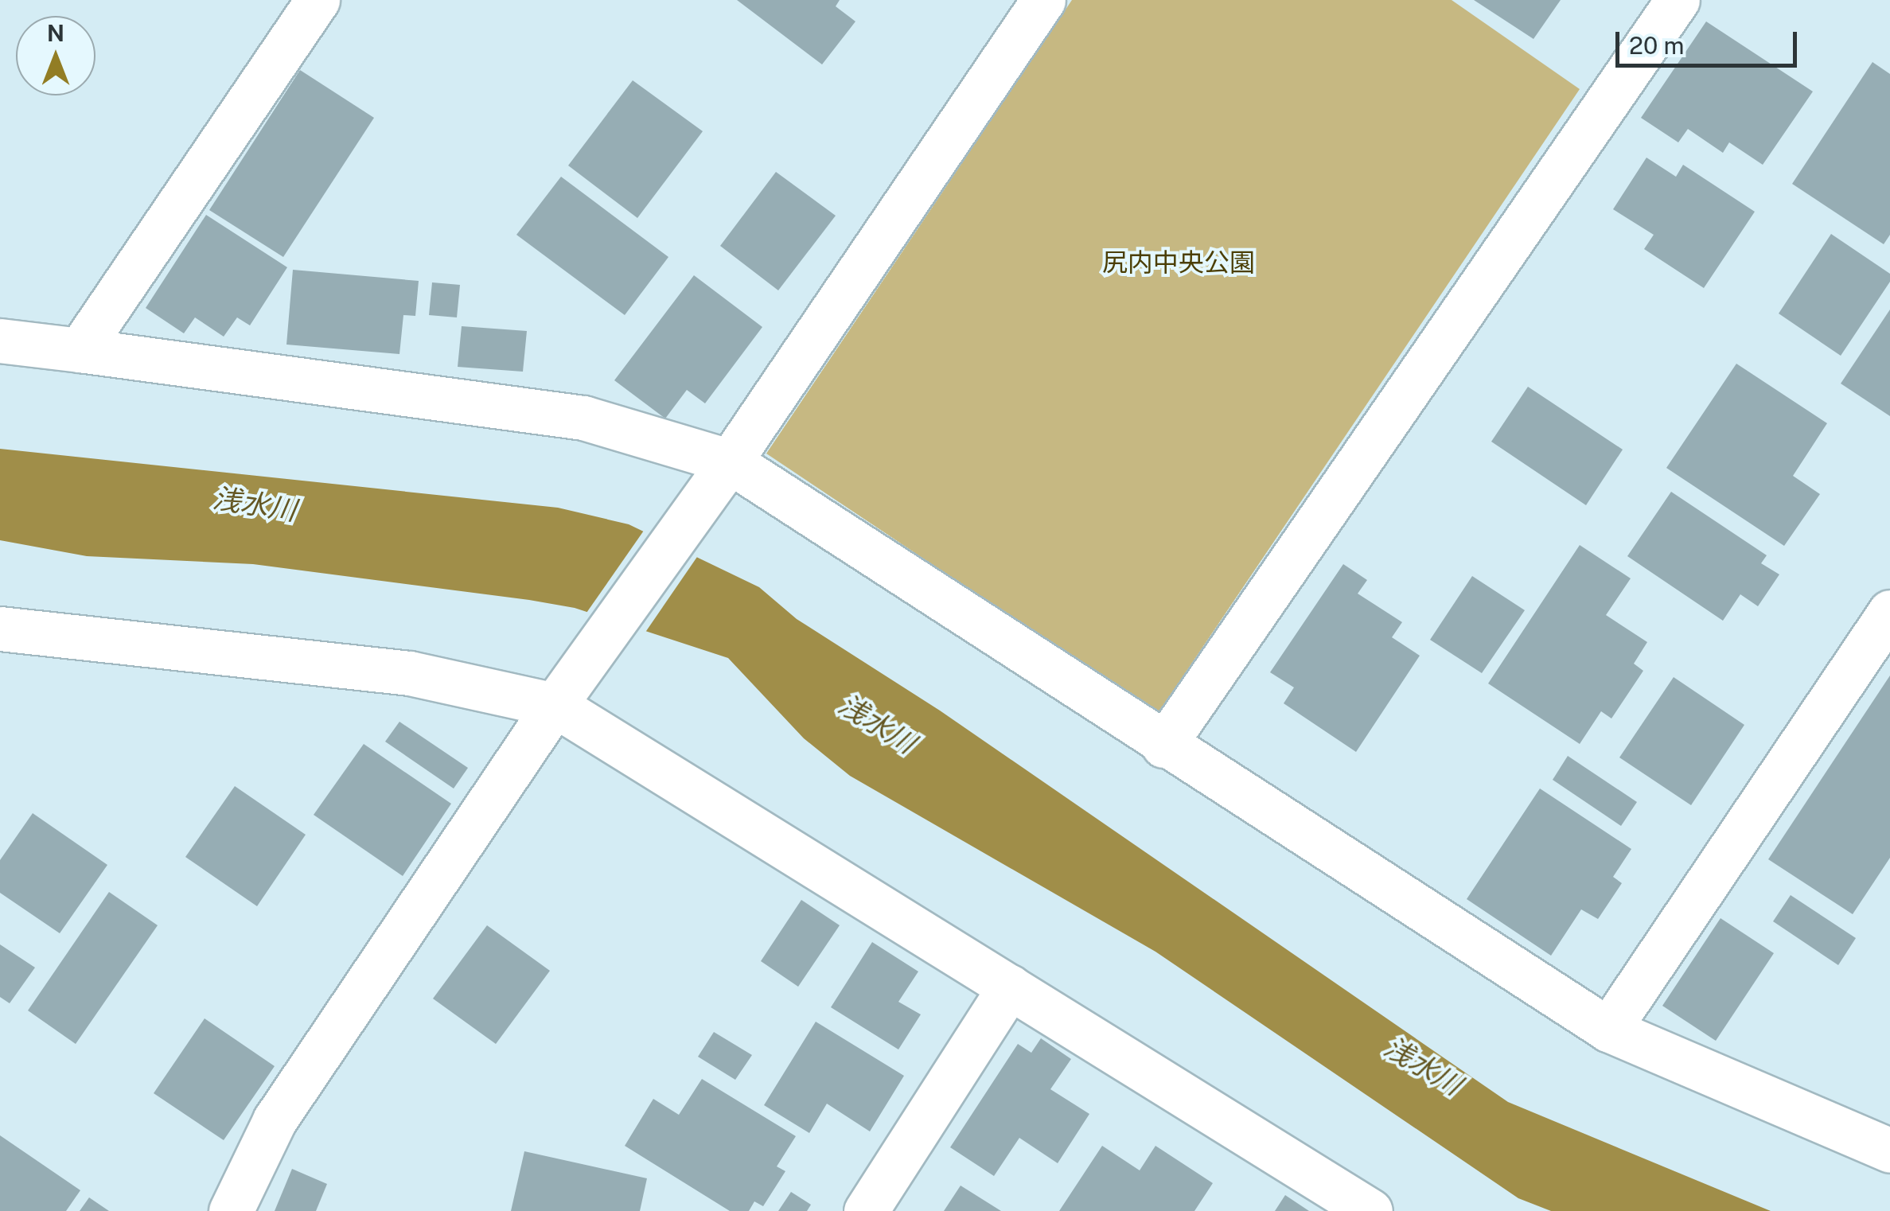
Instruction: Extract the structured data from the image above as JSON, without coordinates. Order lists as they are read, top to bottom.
{
  "water": ["浅水川"],
  "parks": ["尻内中央公園"],
  "scale_bar": "20 m",
  "north": "top"
}
